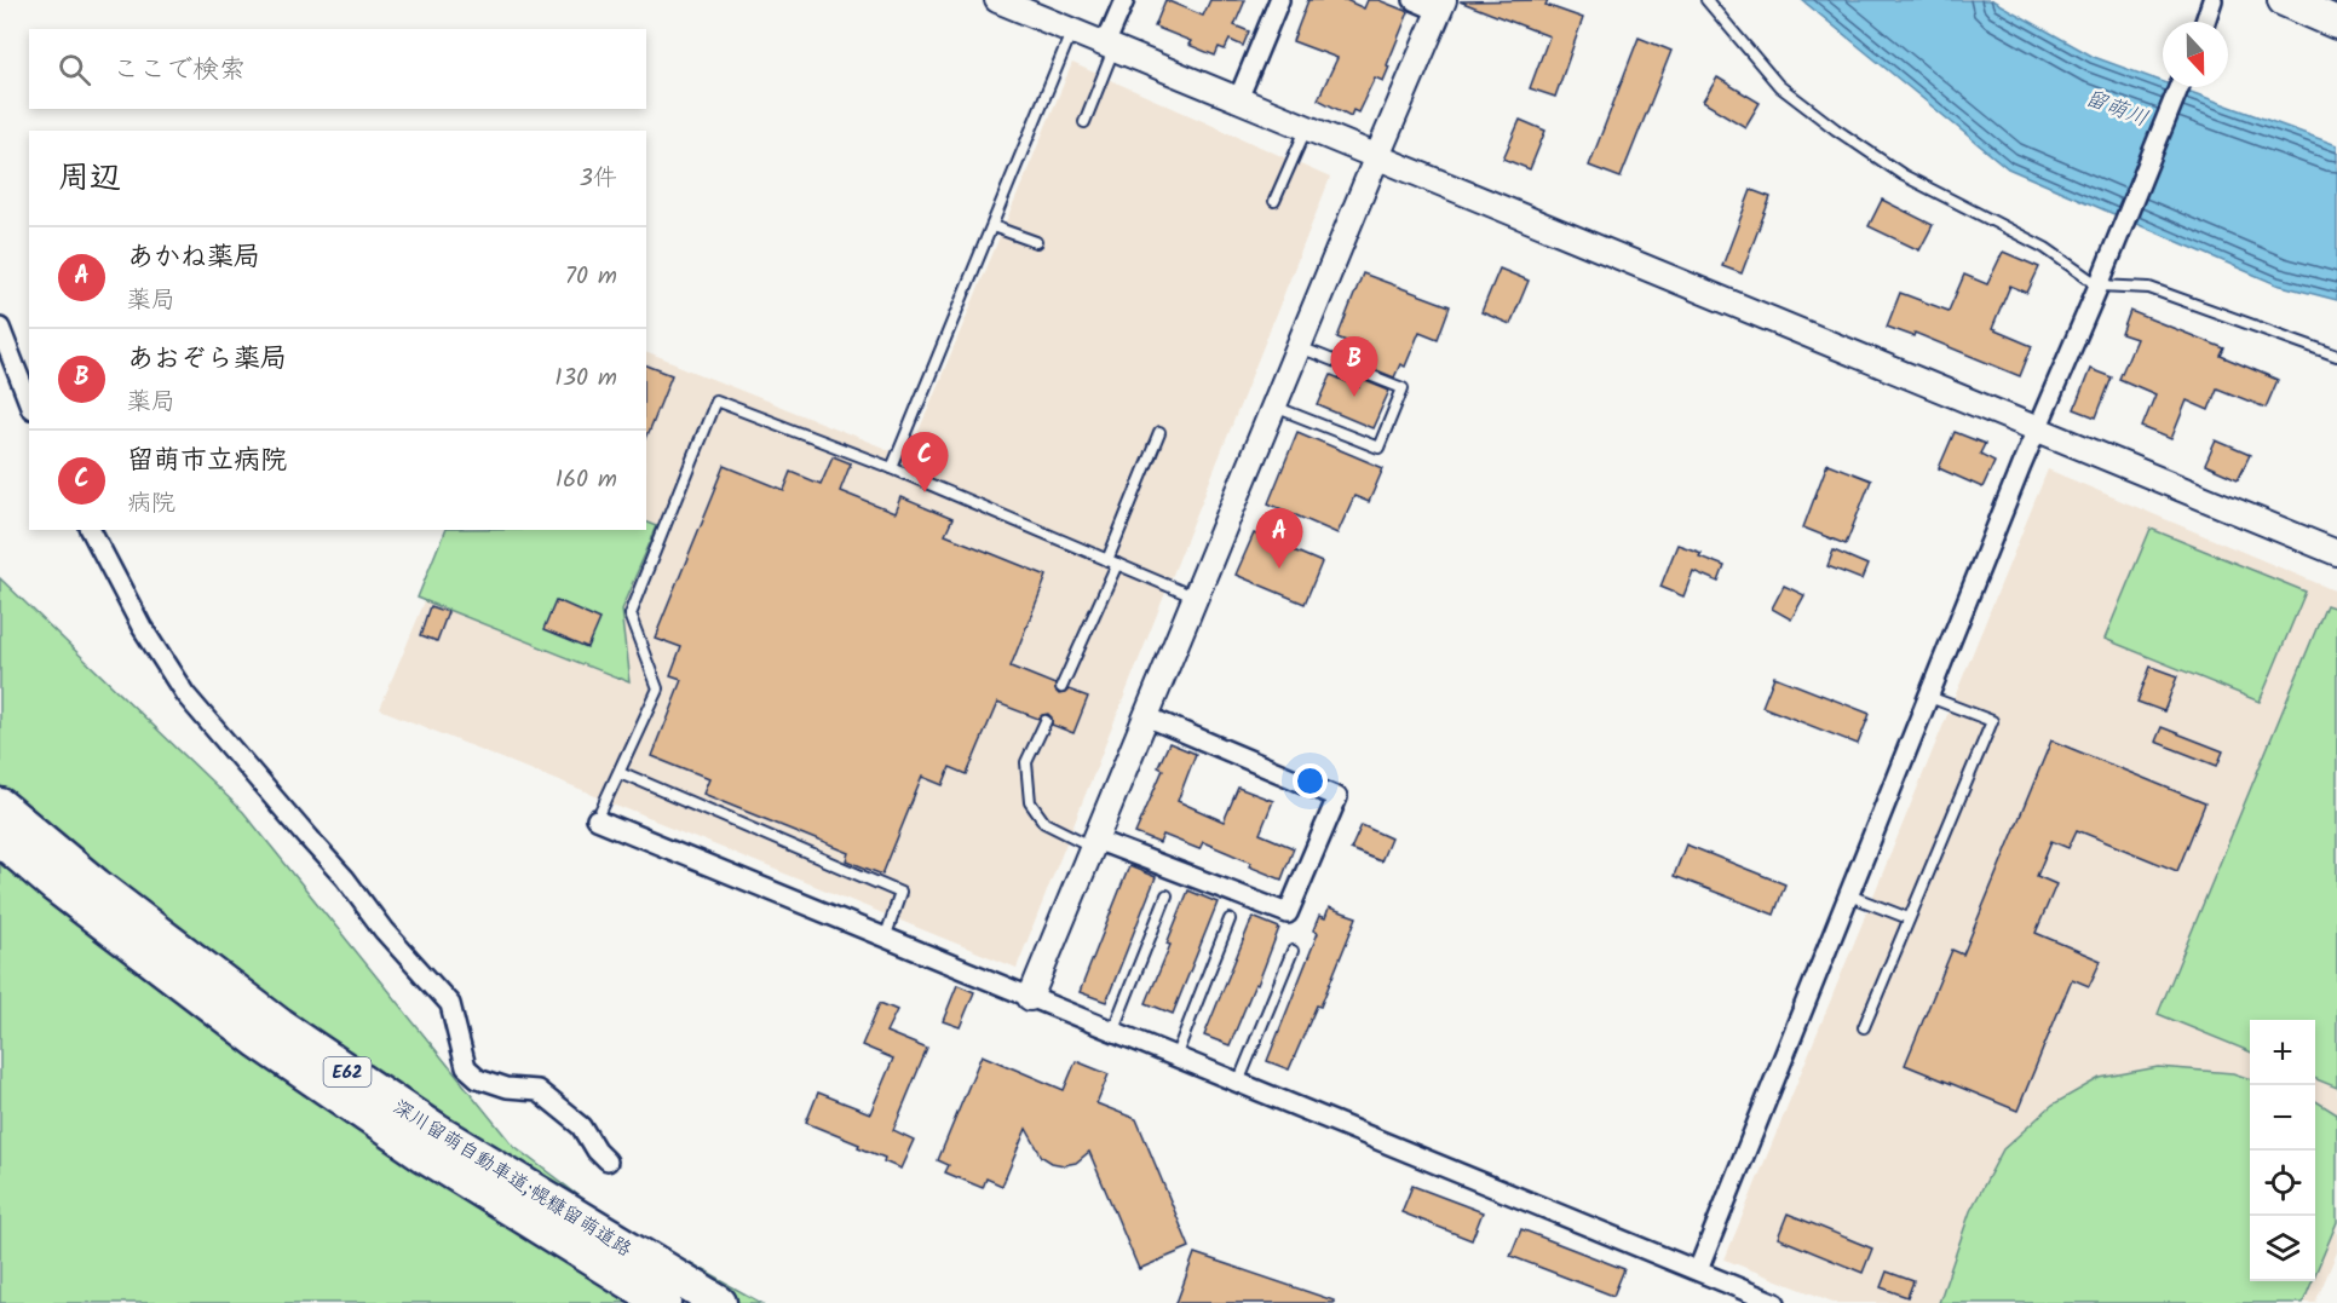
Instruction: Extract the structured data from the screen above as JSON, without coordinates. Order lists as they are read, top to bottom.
{
  "streets": {
    "highway": ["E62", "深川留萌自動車道;幌糠留萌道路"]
  },
  "water": ["留萌川"],
  "north": "bottom",
  "page": {
    "search": "ここで検索",
    "heading": ["周辺", "3件"],
    "list": [
      {
        "mark": "A",
        "name": "あかね薬局",
        "note": "薬局",
        "value": "70 m"
      },
      {
        "mark": "B",
        "name": "あおぞら薬局",
        "note": "薬局",
        "value": "130 m"
      },
      {
        "mark": "C",
        "name": "留萌市立病院",
        "note": "病院",
        "value": "160 m"
      }
    ],
    "pins": ["B", "C", "A"],
    "map_buttons": ["+", "−"]
  }
}
